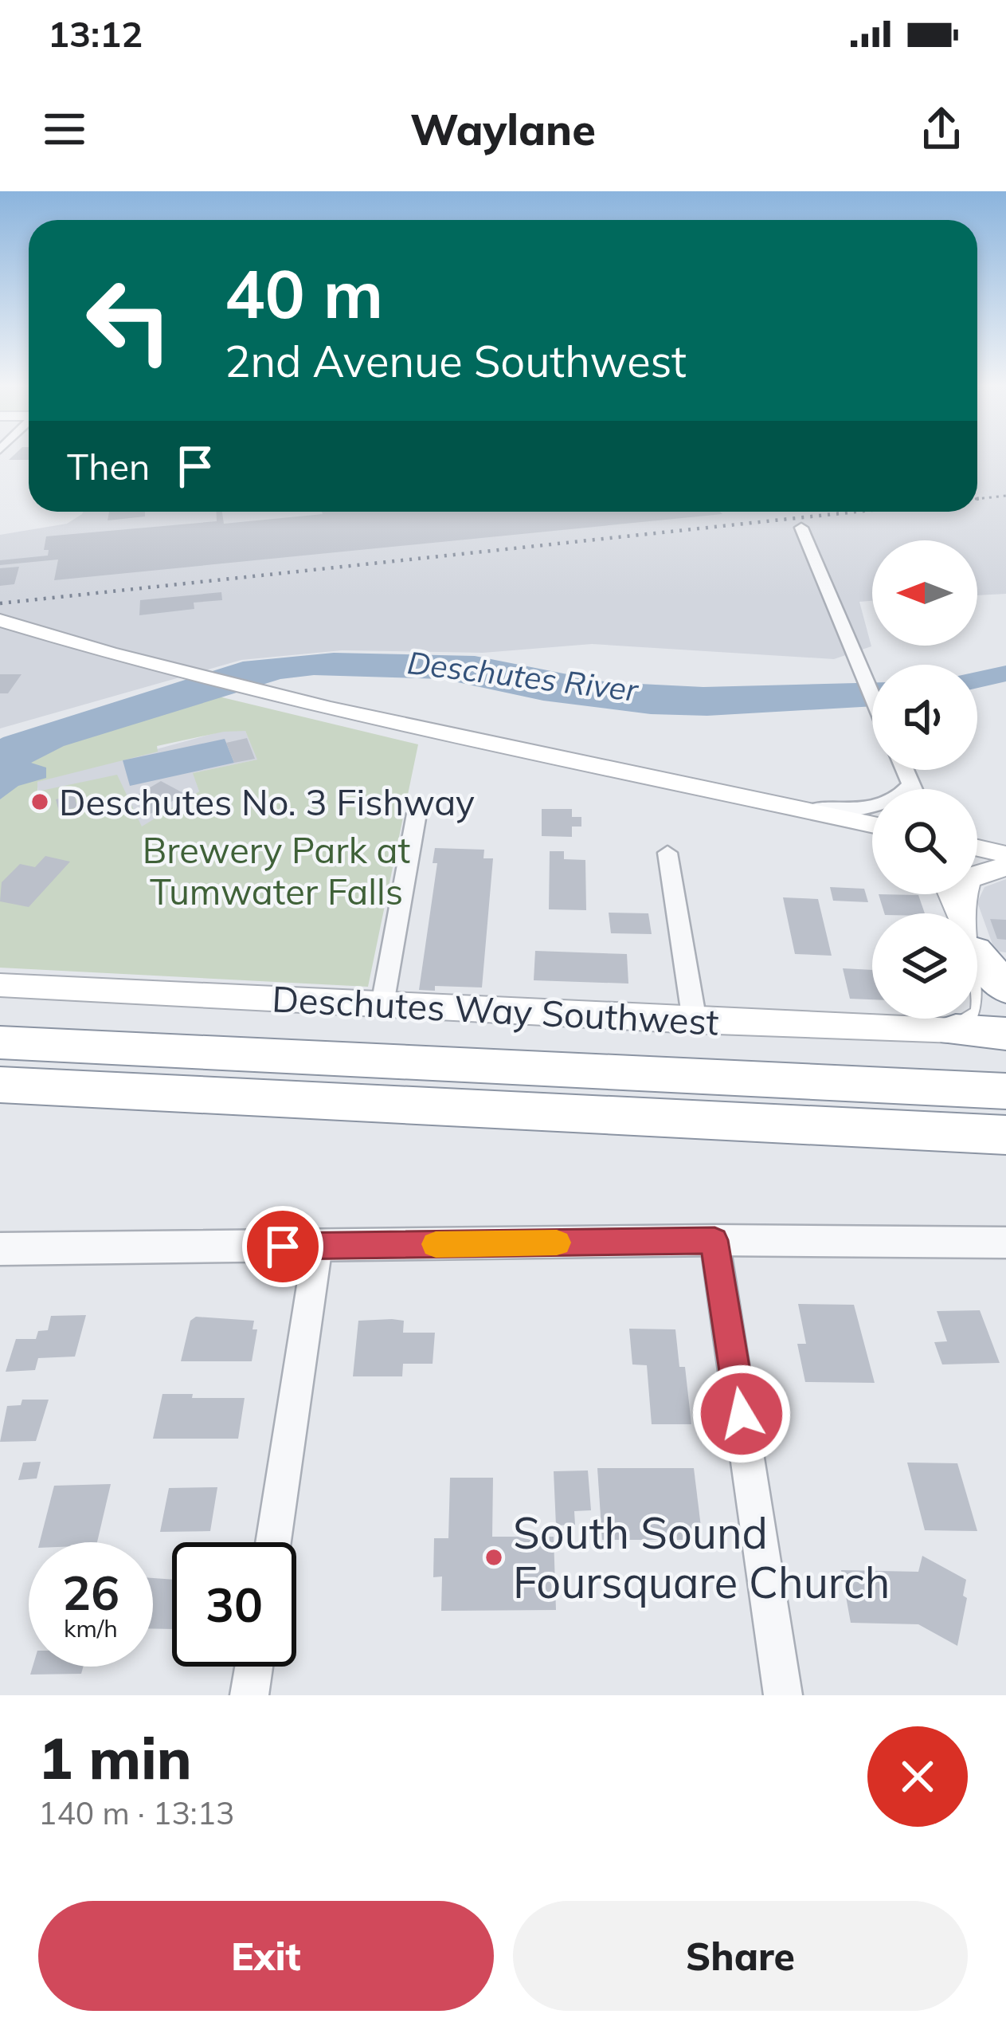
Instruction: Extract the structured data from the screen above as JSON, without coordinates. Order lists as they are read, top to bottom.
{
  "streets": {
    "main road": ["Deschutes Way Southwest"]
  },
  "water": ["Deschutes River"],
  "parks": ["Brewery Park at Tumwater Falls"],
  "places": ["Deschutes No. 3 Fishway", "South Sound Foursquare Church"],
  "north": "left",
  "page": {
    "status": "13:12",
    "header": "Waylane",
    "turn": ["40 m", "2nd Avenue Southwest"],
    "then": "Then",
    "speed": "26 km/h",
    "limit": "30",
    "heading": ["1 min", "140 m · 13:13"],
    "buttons": ["Exit", "Share"]
  }
}
